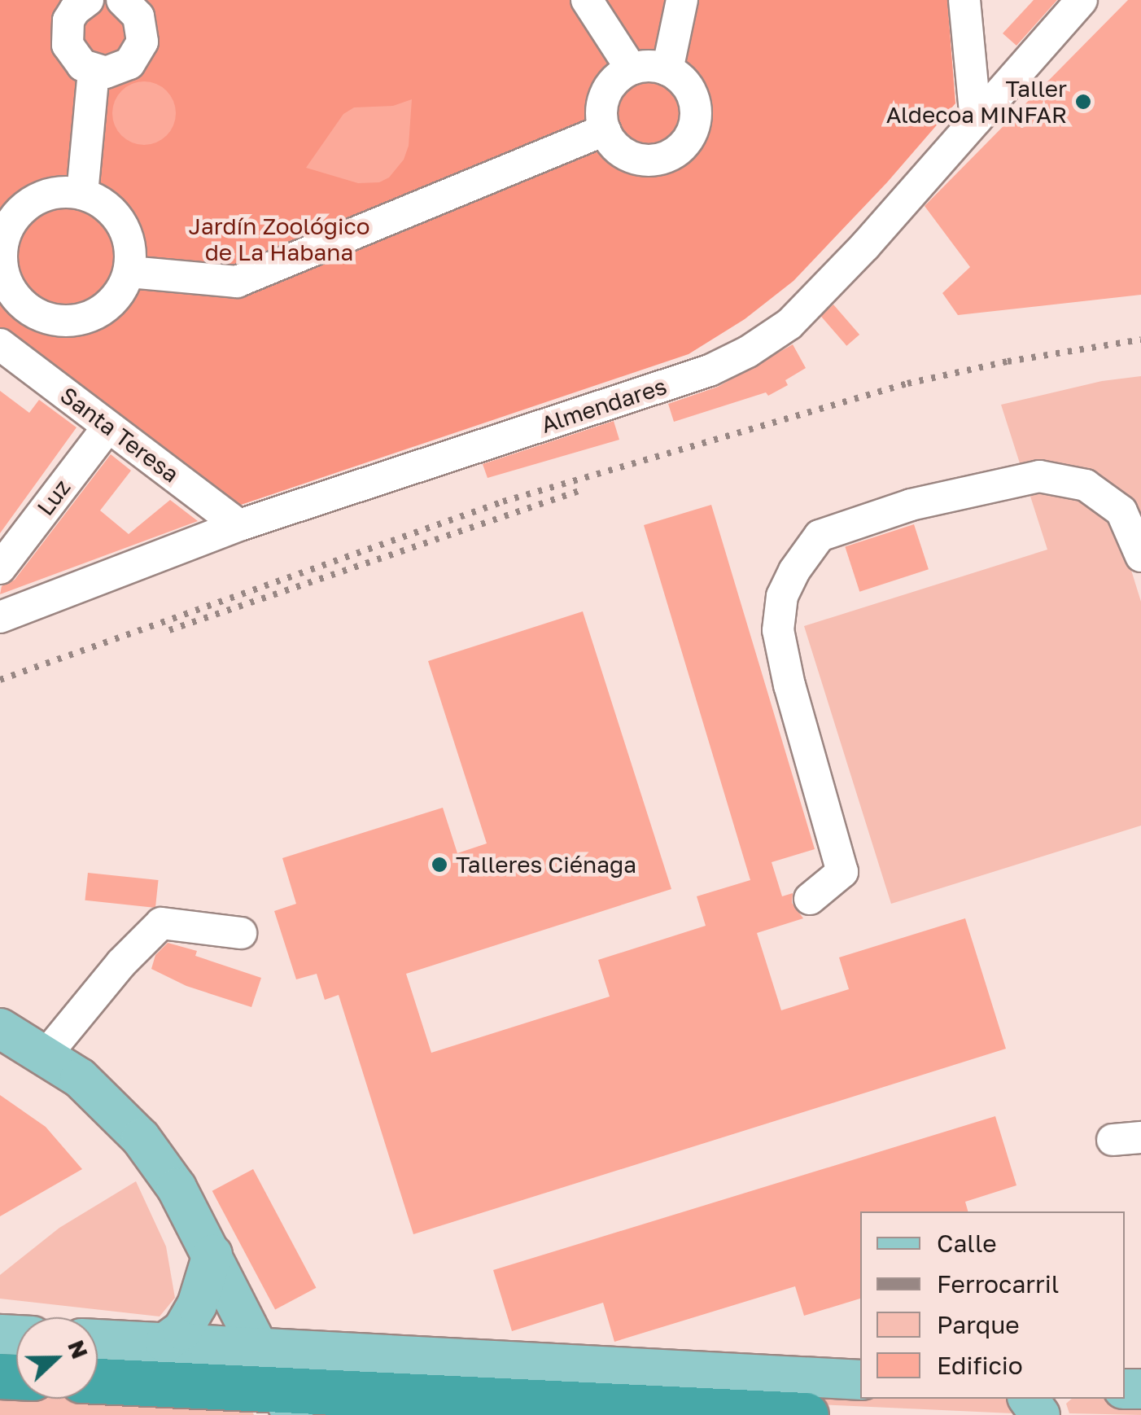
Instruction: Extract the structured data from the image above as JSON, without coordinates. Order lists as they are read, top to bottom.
{
  "streets": {
    "street": ["Almendares", "Santa Teresa", "Luz"]
  },
  "crossings": [
    ["Almendares", "Santa Teresa"],
    ["Santa Teresa", "Luz"]
  ],
  "parks": ["Jardín Zoológico de La Habana"],
  "places": ["Taller Aldecoa MINFAR", "Talleres Ciénaga"],
  "legend": [
    "Calle",
    "Ferrocarril",
    "Parque",
    "Edificio"
  ],
  "north": "right"
}
